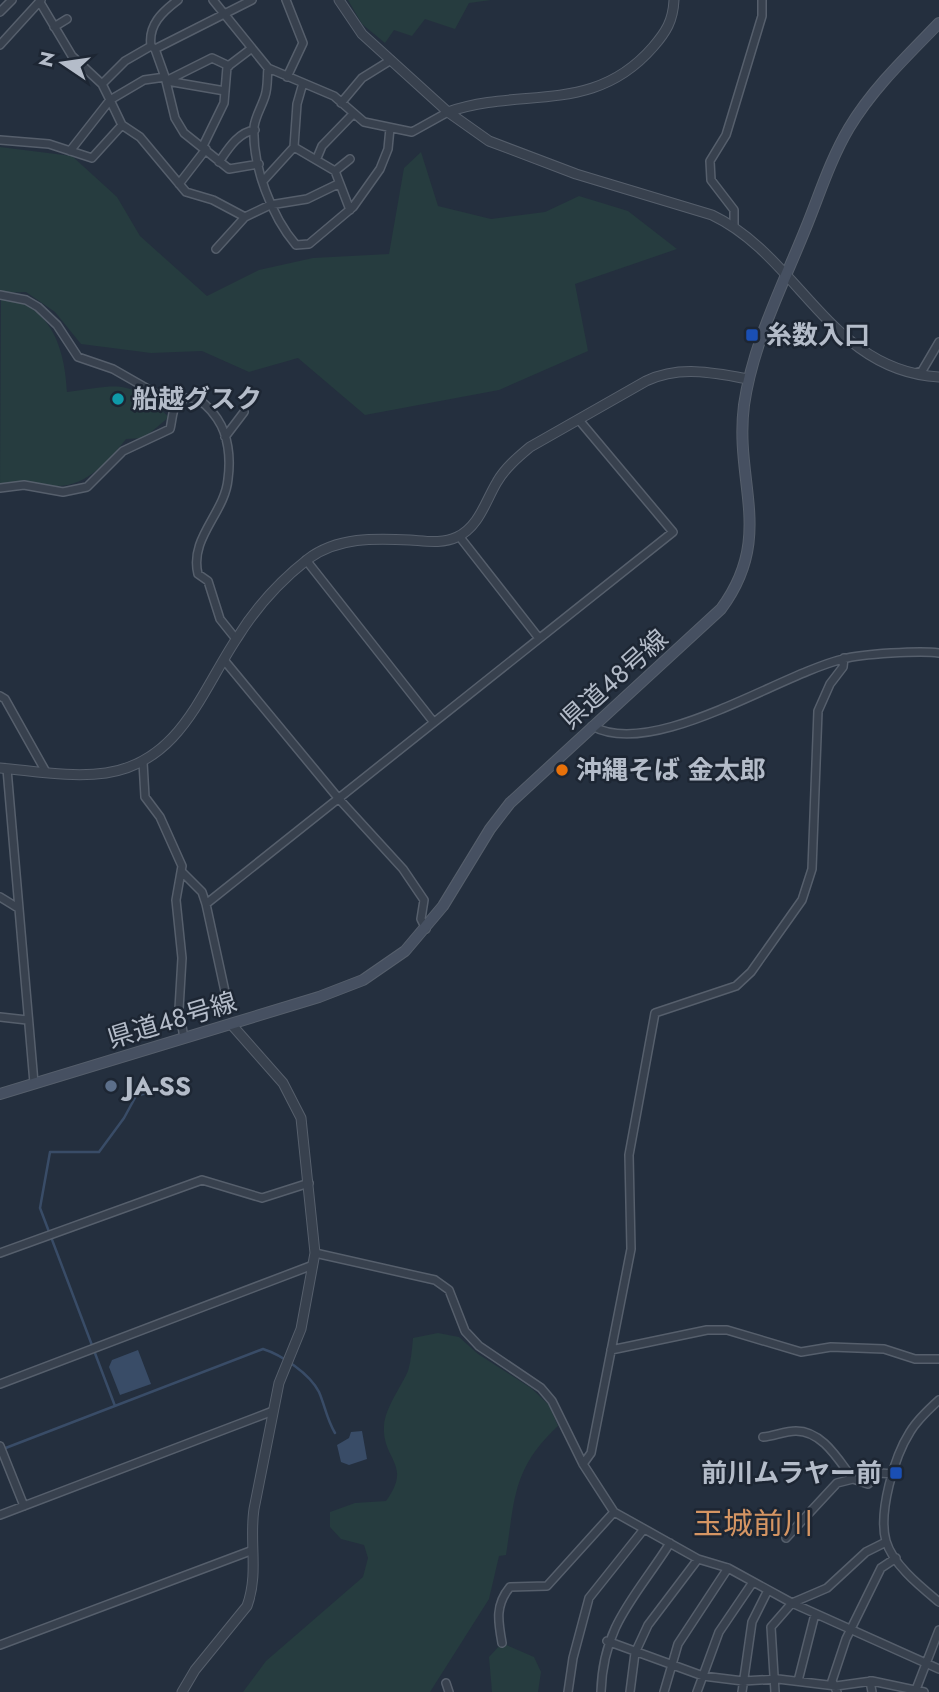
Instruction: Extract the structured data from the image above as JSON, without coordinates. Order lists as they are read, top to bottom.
{
  "streets": {
    "main road": ["県道48号線"]
  },
  "districts": ["玉城前川"],
  "places": {
    "transit": ["糸数入口", "前川ムラヤー前"],
    "other": ["船越グスク", "沖縄そば 金太郎", "JA-SS"]
  },
  "north": "left"
}
